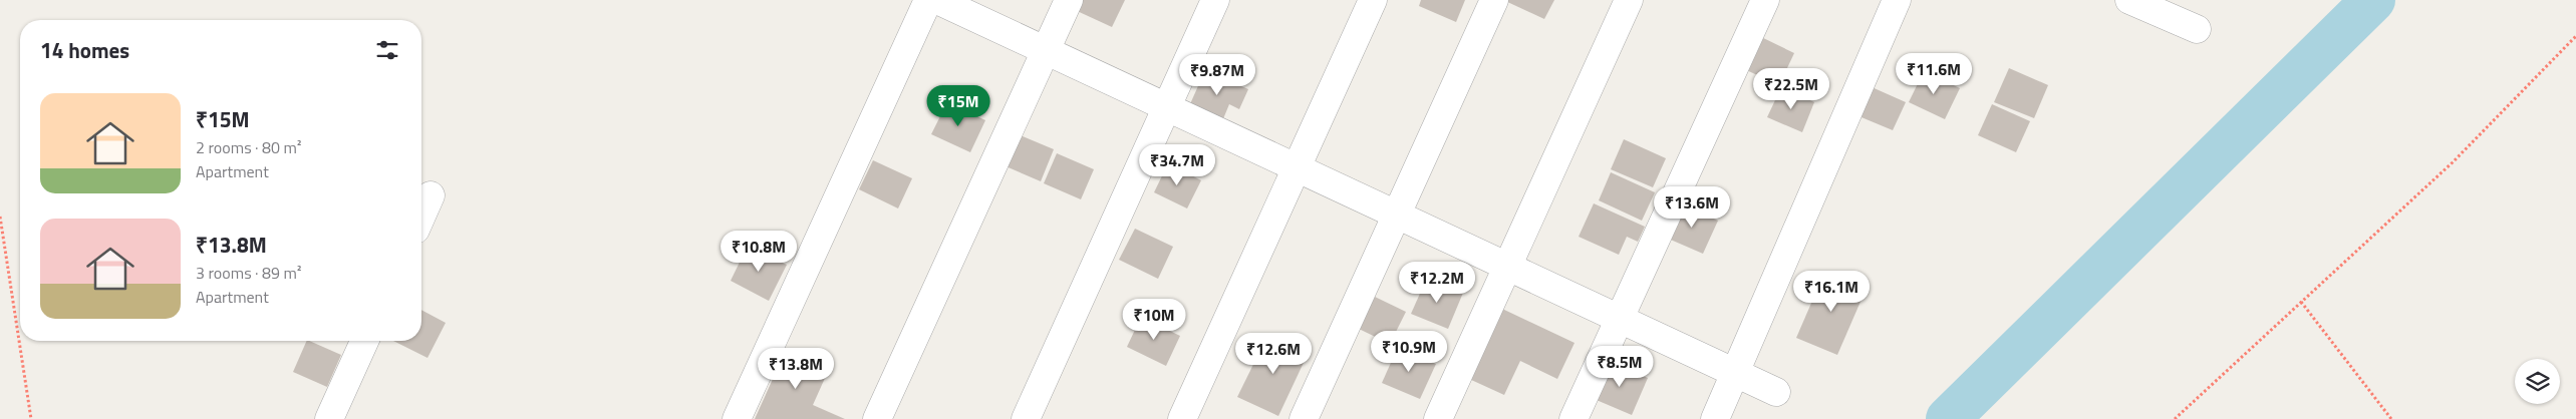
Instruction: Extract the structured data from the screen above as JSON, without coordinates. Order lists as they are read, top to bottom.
{
  "page": {
    "heading": "14 homes",
    "price": [
      "₹11.6M",
      "₹9.87M",
      "₹22.5M",
      "₹15M",
      "₹34.7M",
      "₹13.6M",
      "₹10.8M",
      "₹12.2M",
      "₹16.1M",
      "₹10M",
      "₹10.9M",
      "₹12.6M",
      "₹8.5M",
      "₹13.8M"
    ],
    "list": [
      {
        "name": "₹15M",
        "note": "2 rooms · 80 m² · Apartment"
      },
      {
        "name": "₹13.8M",
        "note": "3 rooms · 89 m² · Apartment"
      }
    ]
  }
}
